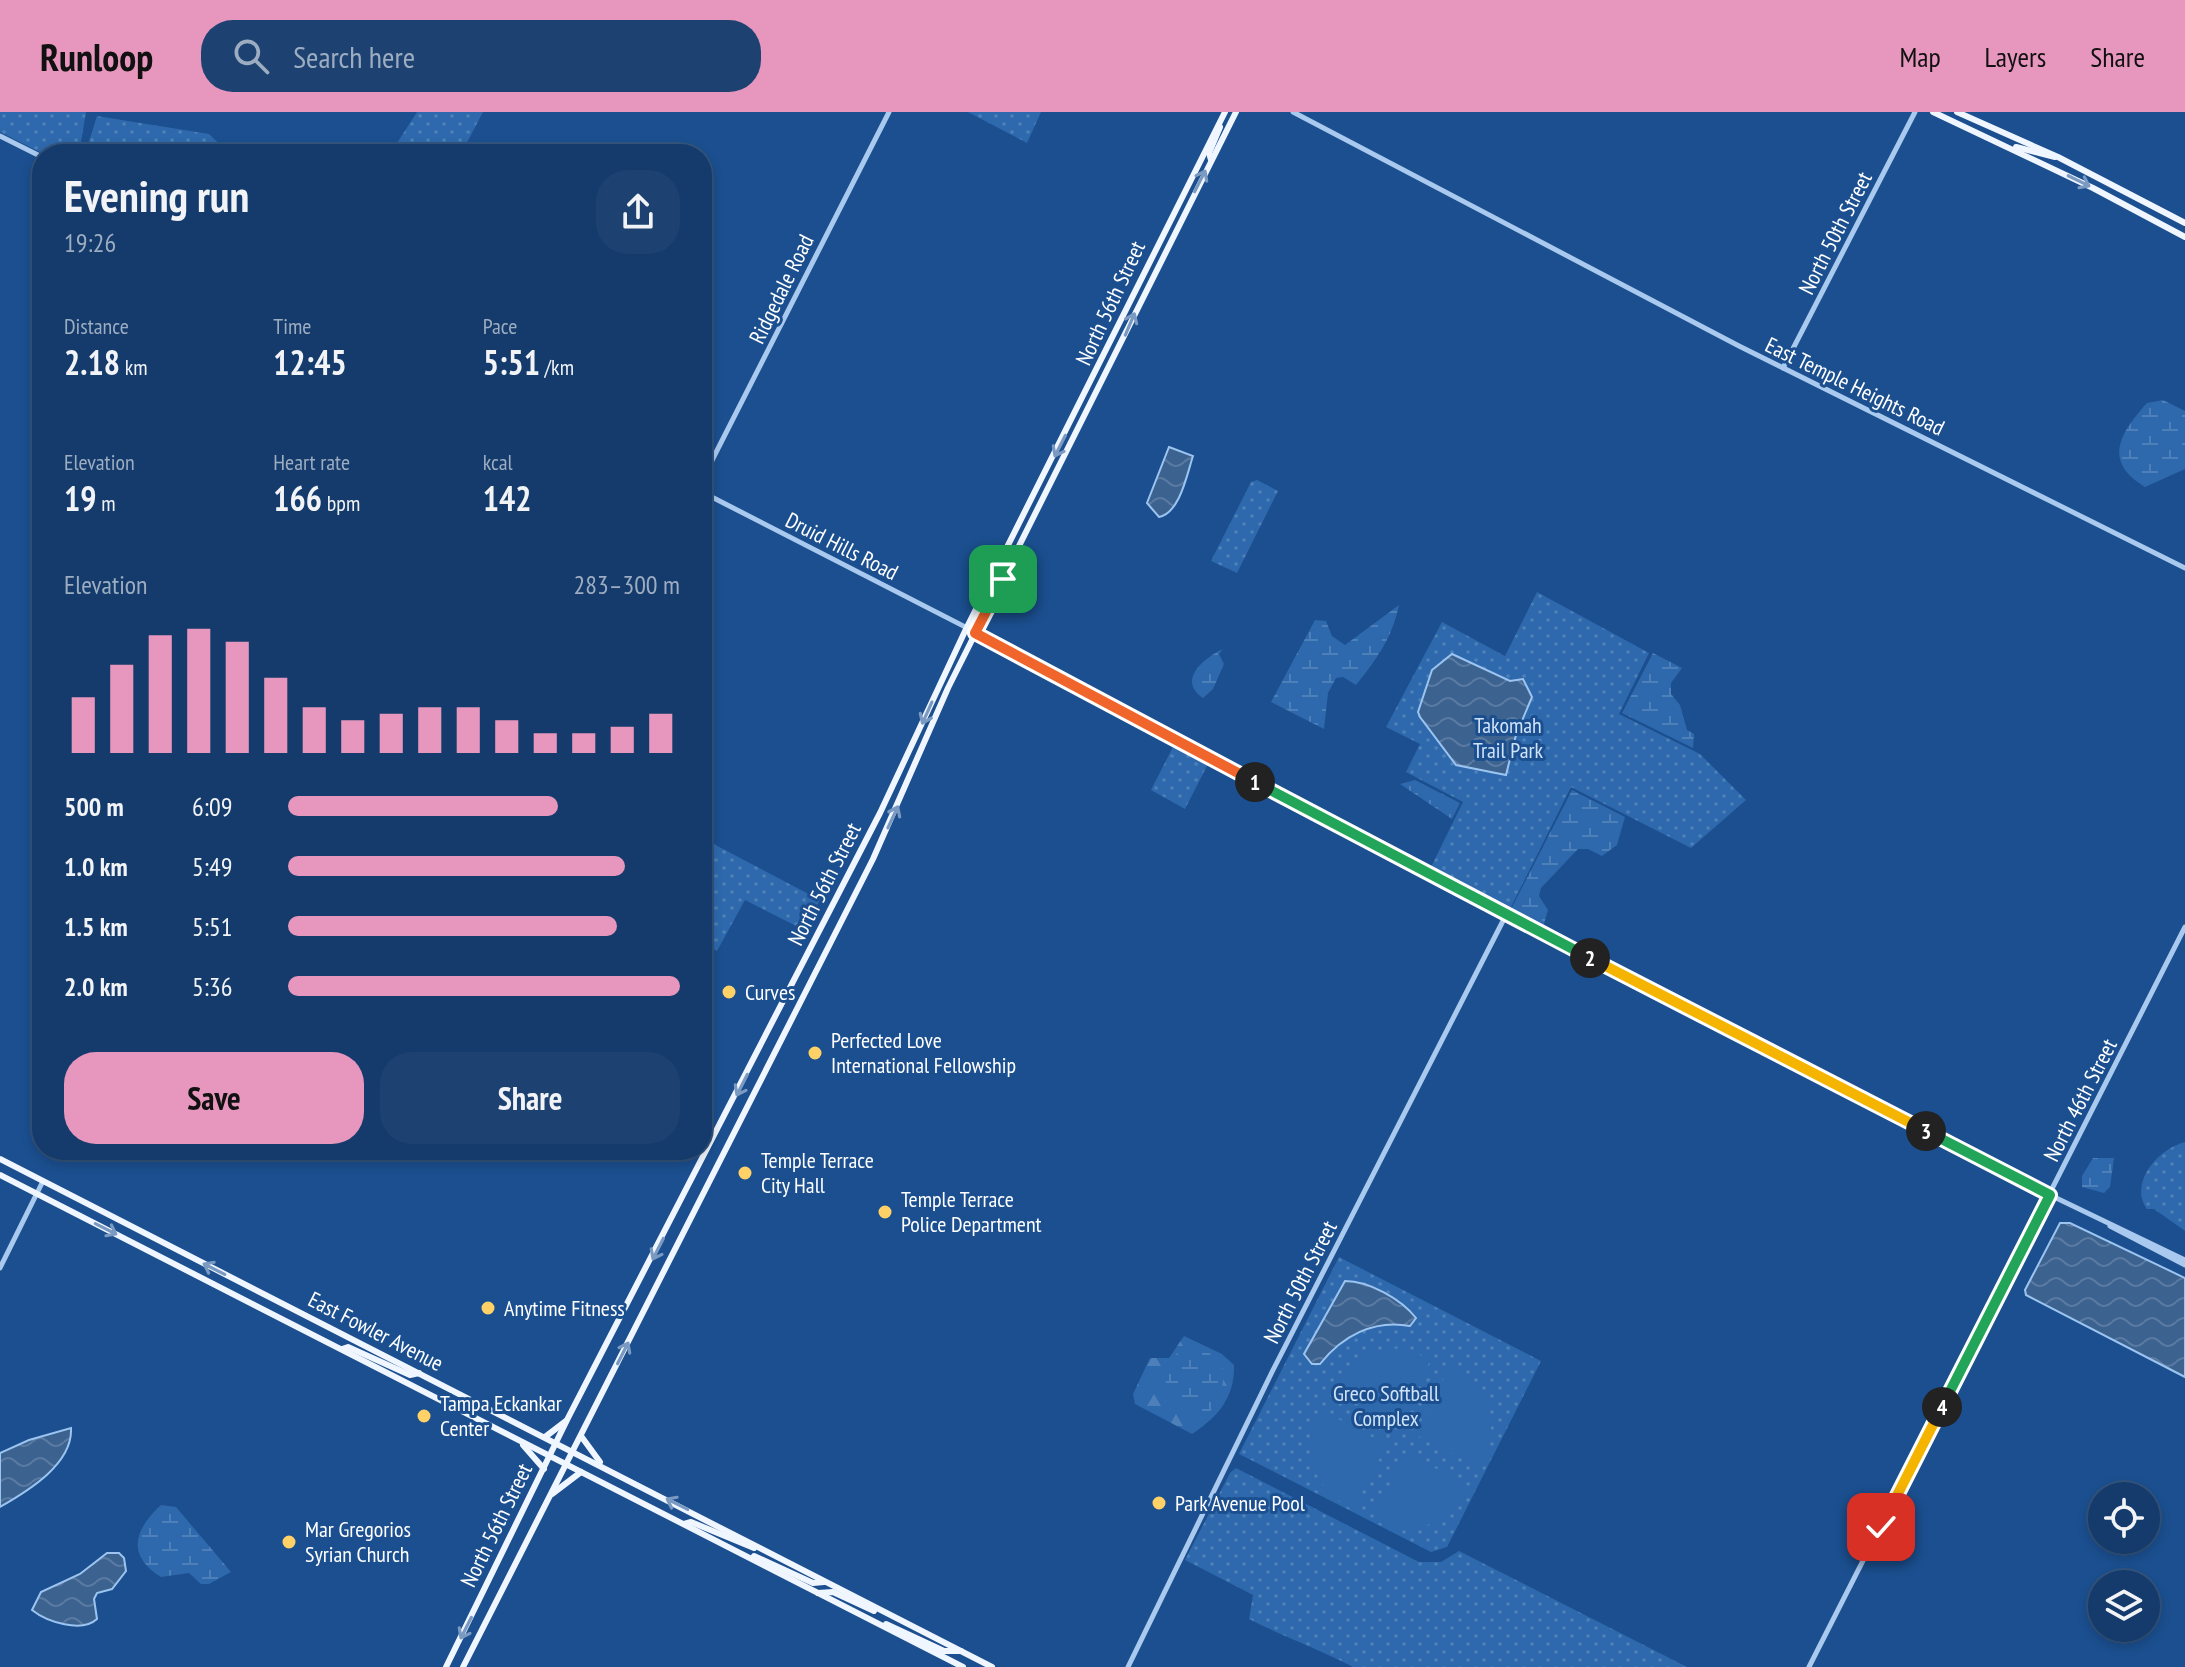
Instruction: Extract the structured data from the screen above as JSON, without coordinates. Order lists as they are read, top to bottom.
{
  "streets": {
    "main road": ["North 56th Street", "East Fowler Avenue"],
    "street": [
      "North 50th Street",
      "Ridgedale Road",
      "East Temple Heights Road",
      "Druid Hills Road",
      "North 46th Street"
    ]
  },
  "crossings": [
    ["North 50th Street", "East Temple Heights Road"],
    ["North 50th Street", "Druid Hills Road"],
    ["North 56th Street", "Druid Hills Road"],
    ["North 56th Street", "East Fowler Avenue"],
    ["Druid Hills Road", "North 46th Street"]
  ],
  "parks": ["Takomah Trail Park", "Greco Softball Complex"],
  "places": [
    "Curves",
    "Perfected Love International Fellowship",
    "Temple Terrace City Hall",
    "Temple Terrace Police Department",
    "Anytime Fitness",
    "Tampa Eckankar Center",
    "Park Avenue Pool",
    "Mar Gregorios Syrian Church"
  ],
  "page": {
    "header": "Runloop",
    "search": "Search here",
    "nav": ["Map", "Layers", "Share"],
    "heading": ["Evening run", "19:26"],
    "stats": [
      ["Distance", "2.18 km"],
      ["Time", "12:45"],
      ["Pace", "5:51 /km"],
      ["Elevation", "19 m"],
      ["Heart rate", "166 bpm"],
      ["kcal", "142"]
    ],
    "chart": ["Elevation", "283–300 m"],
    "pins": [
      "1",
      "2",
      "3",
      "4"
    ],
    "list": [
      {
        "name": "500 m",
        "note": "6:09"
      },
      {
        "name": "1.0 km",
        "note": "5:49"
      },
      {
        "name": "1.5 km",
        "note": "5:51"
      },
      {
        "name": "2.0 km",
        "note": "5:36"
      }
    ],
    "buttons": ["Save", "Share"]
  }
}
